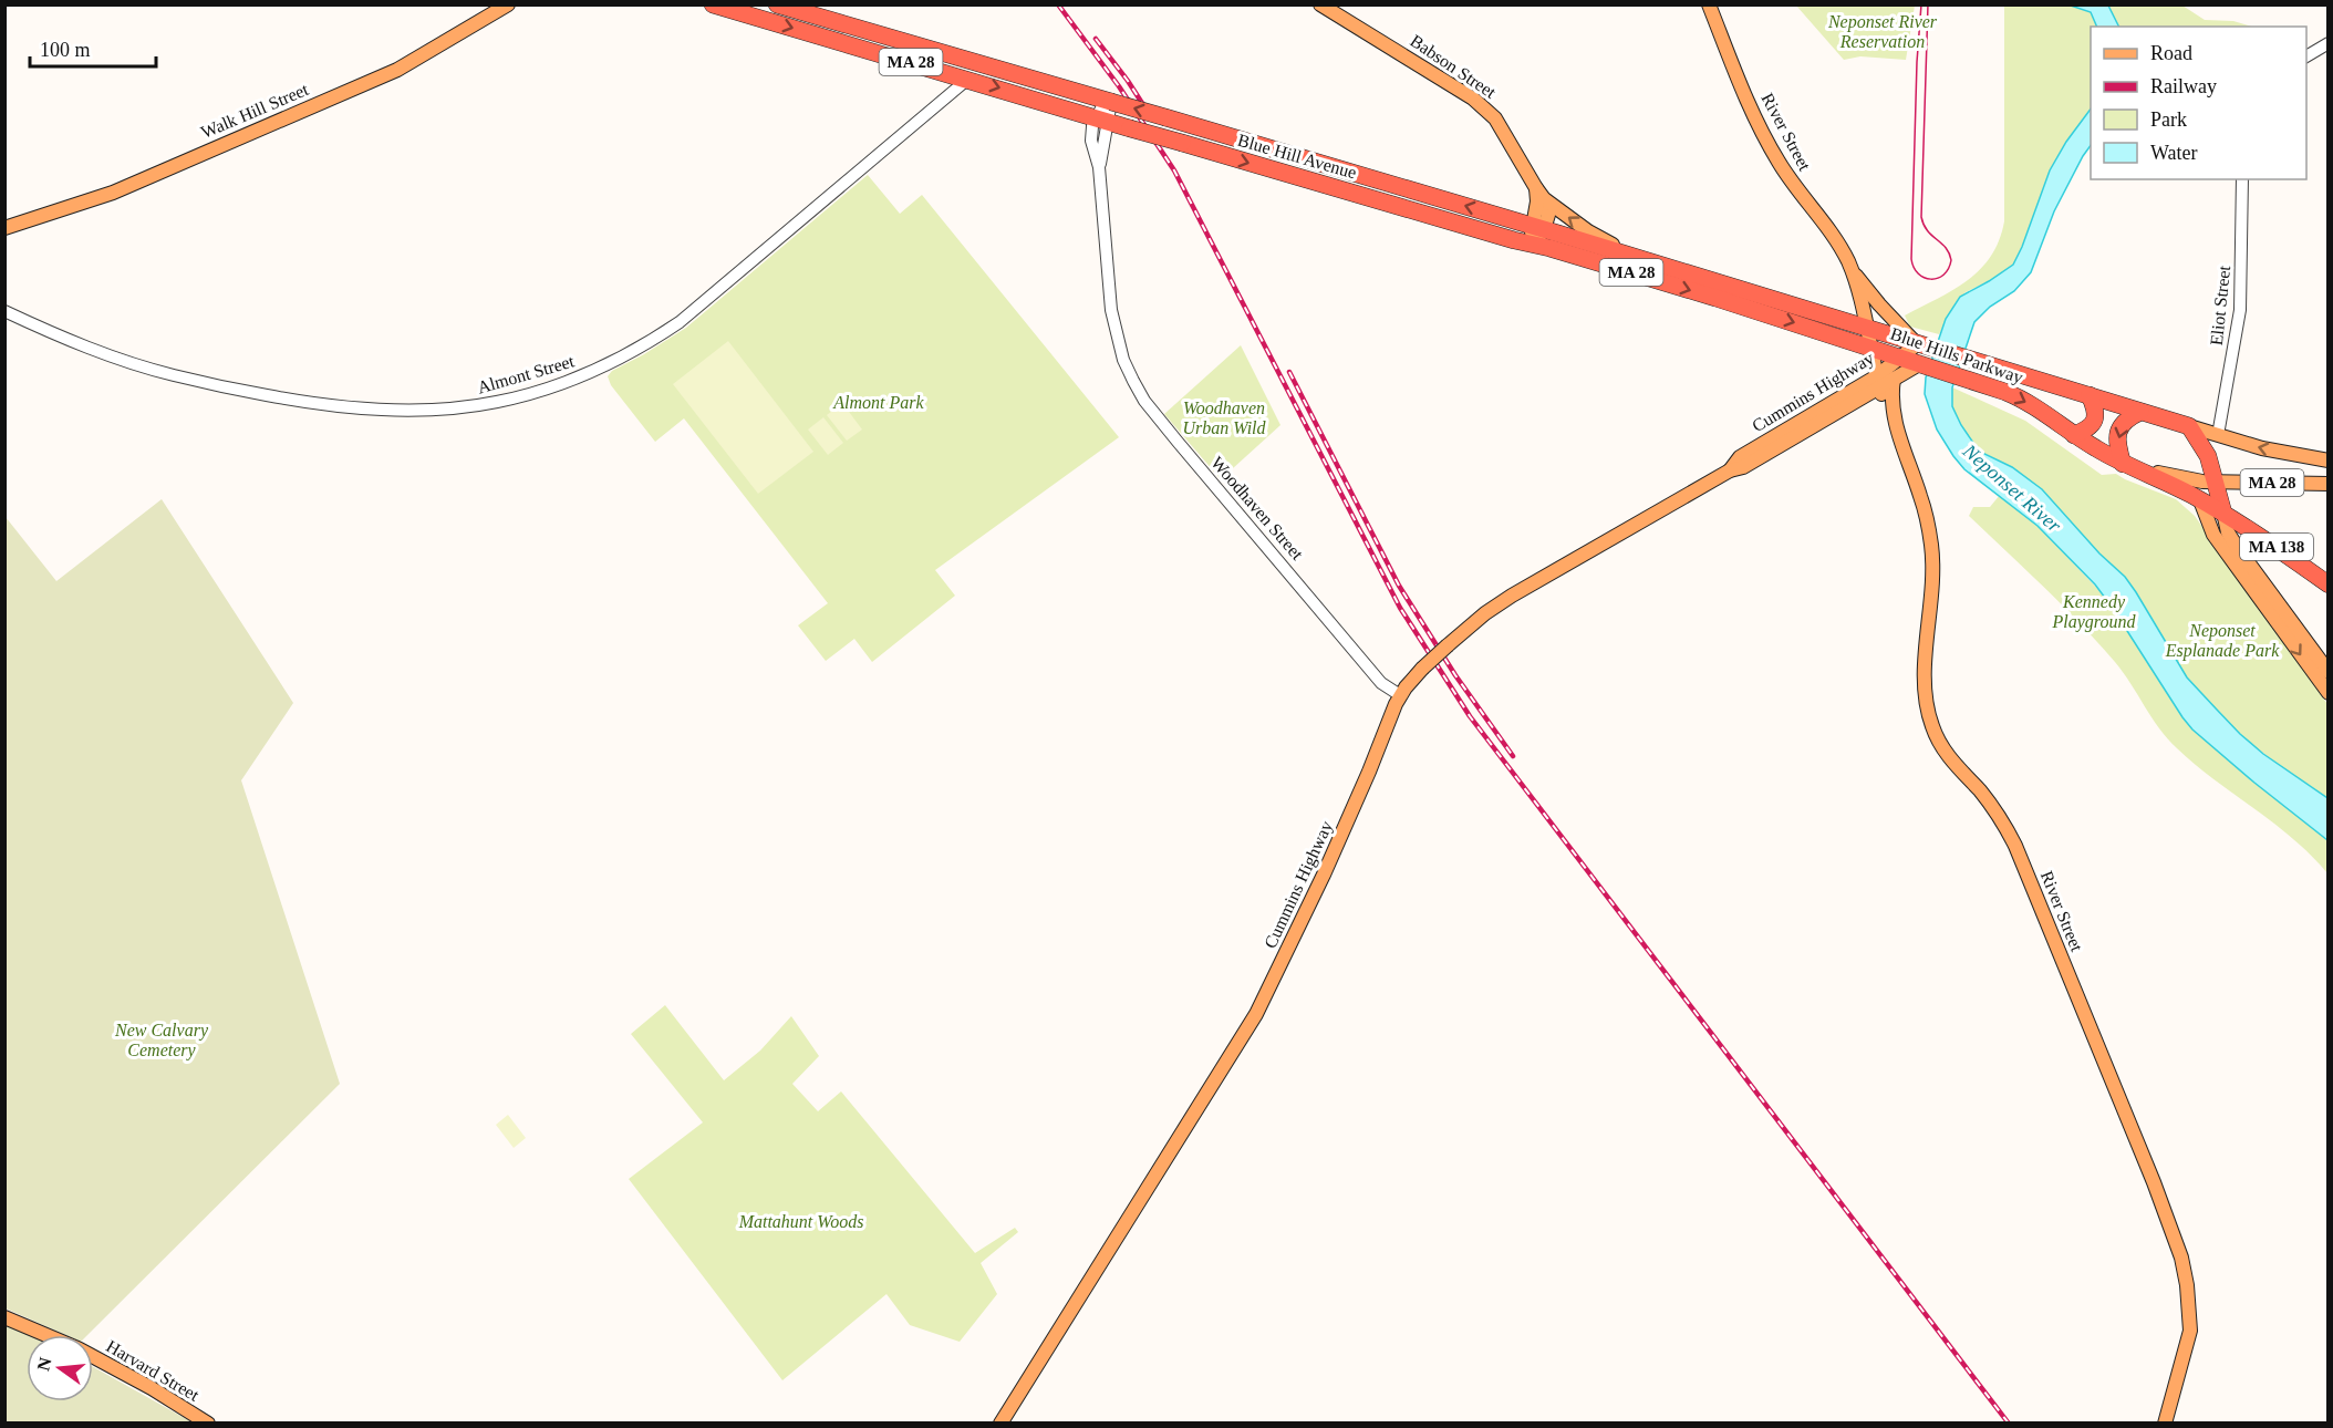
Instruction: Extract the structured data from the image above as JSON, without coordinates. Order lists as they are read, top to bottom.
{
  "streets": {
    "highway": [
      "MA 28",
      "Blue Hill Avenue",
      "Blue Hills Parkway",
      "MA 138"
    ],
    "main road": [
      "Babson Street",
      "Walk Hill Street",
      "River Street",
      "Cummins Highway",
      "Harvard Street"
    ],
    "street": ["Eliot Street", "Almont Street", "Woodhaven Street"]
  },
  "crossings": [
    ["Babson Street", "Blue Hill Avenue"],
    ["River Street", "Blue Hill Avenue"],
    ["River Street", "Blue Hills Parkway"],
    ["River Street", "Cummins Highway"],
    ["Blue Hill Avenue", "Blue Hills Parkway"],
    ["Blue Hill Avenue", "Almont Street"],
    ["Blue Hill Avenue", "Woodhaven Street"],
    ["Eliot Street", "Blue Hills Parkway"],
    ["Blue Hills Parkway", "Cummins Highway"],
    ["Blue Hills Parkway", "MA 138"],
    ["Cummins Highway", "Woodhaven Street"]
  ],
  "water": ["Neponset River"],
  "parks": [
    "Neponset River Reservation",
    "Almont Park",
    "Woodhaven Urban Wild",
    "Kennedy Playground",
    "Neponset Esplanade Park",
    "New Calvary Cemetery",
    "Mattahunt Woods"
  ],
  "legend": [
    "Road",
    "Railway",
    "Park",
    "Water"
  ],
  "scale_bar": "100 m",
  "north": "left"
}
